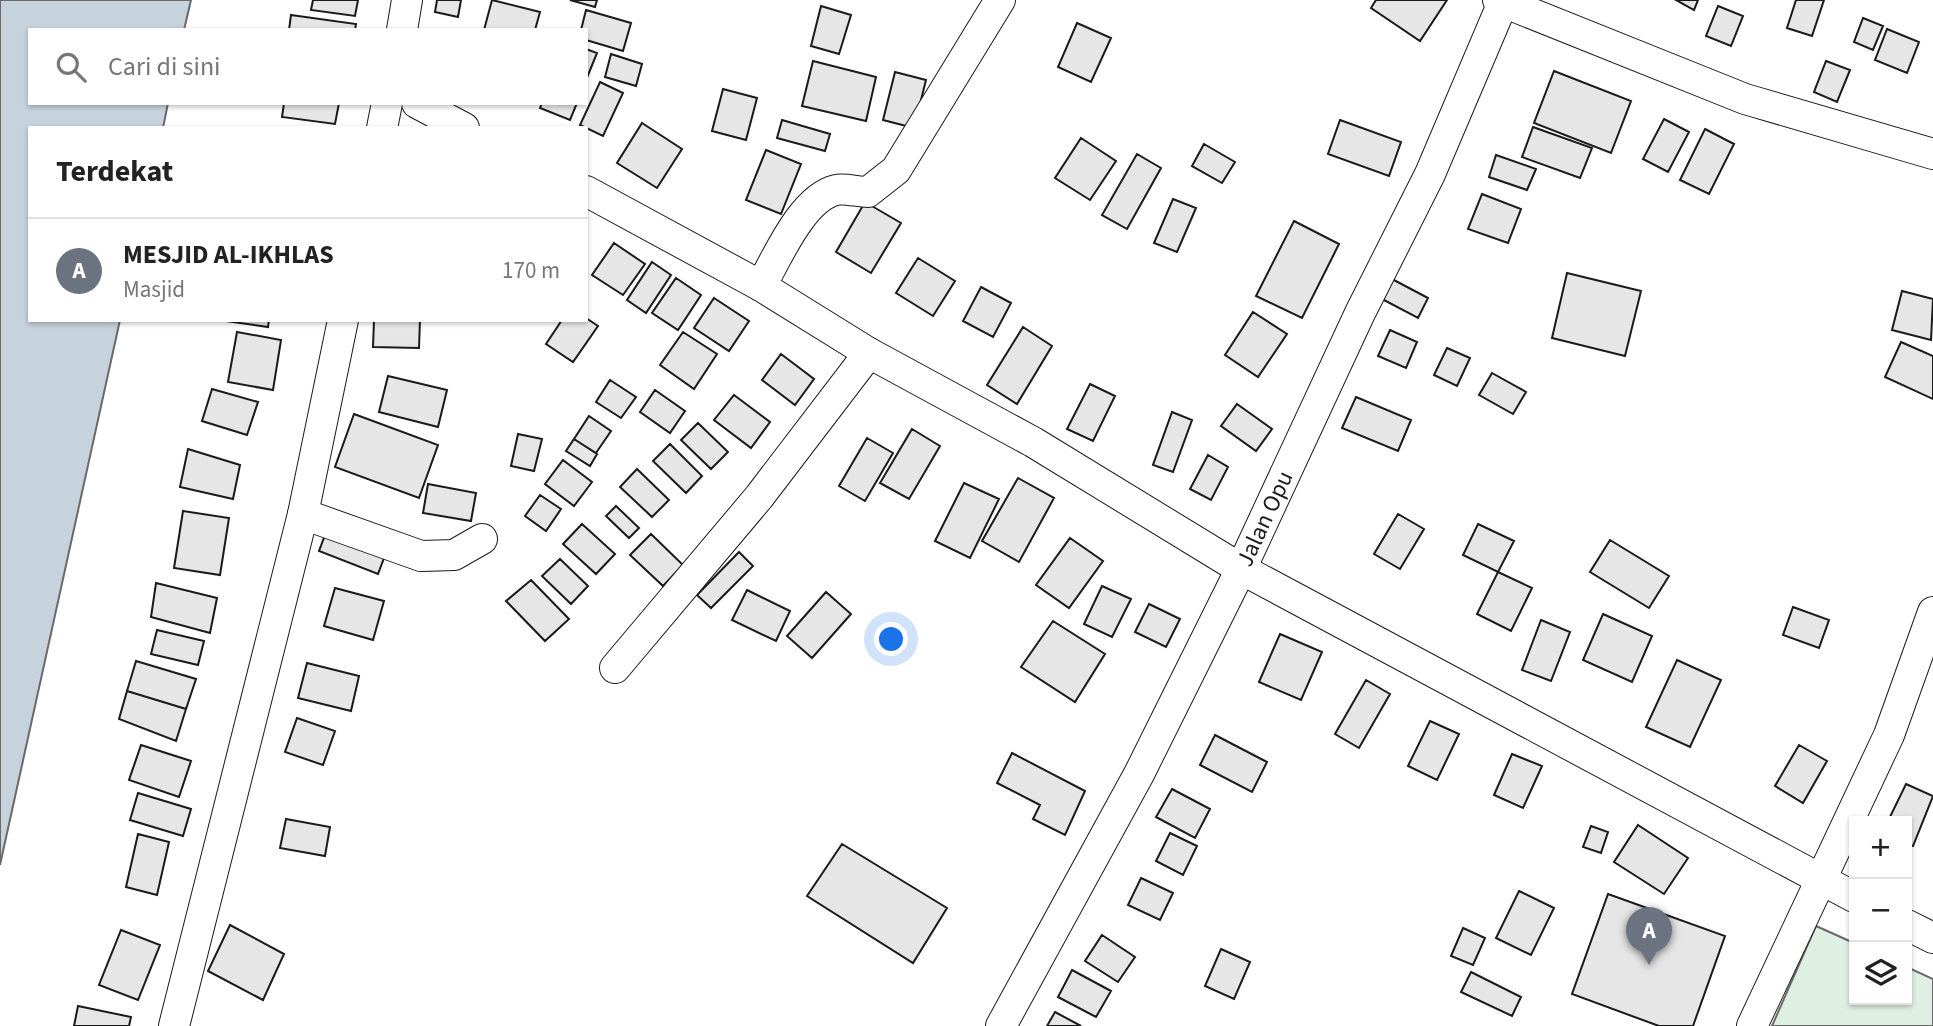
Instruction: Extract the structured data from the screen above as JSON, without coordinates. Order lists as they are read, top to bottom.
{
  "streets": {
    "street": ["Jalan Opu"]
  },
  "page": {
    "search": "Cari di sini",
    "heading": "Terdekat",
    "list": [
      {
        "mark": "A",
        "name": "MESJID AL-IKHLAS",
        "note": "Masjid",
        "value": "170 m"
      }
    ],
    "map_buttons": ["+", "−"],
    "pins": "A"
  }
}
